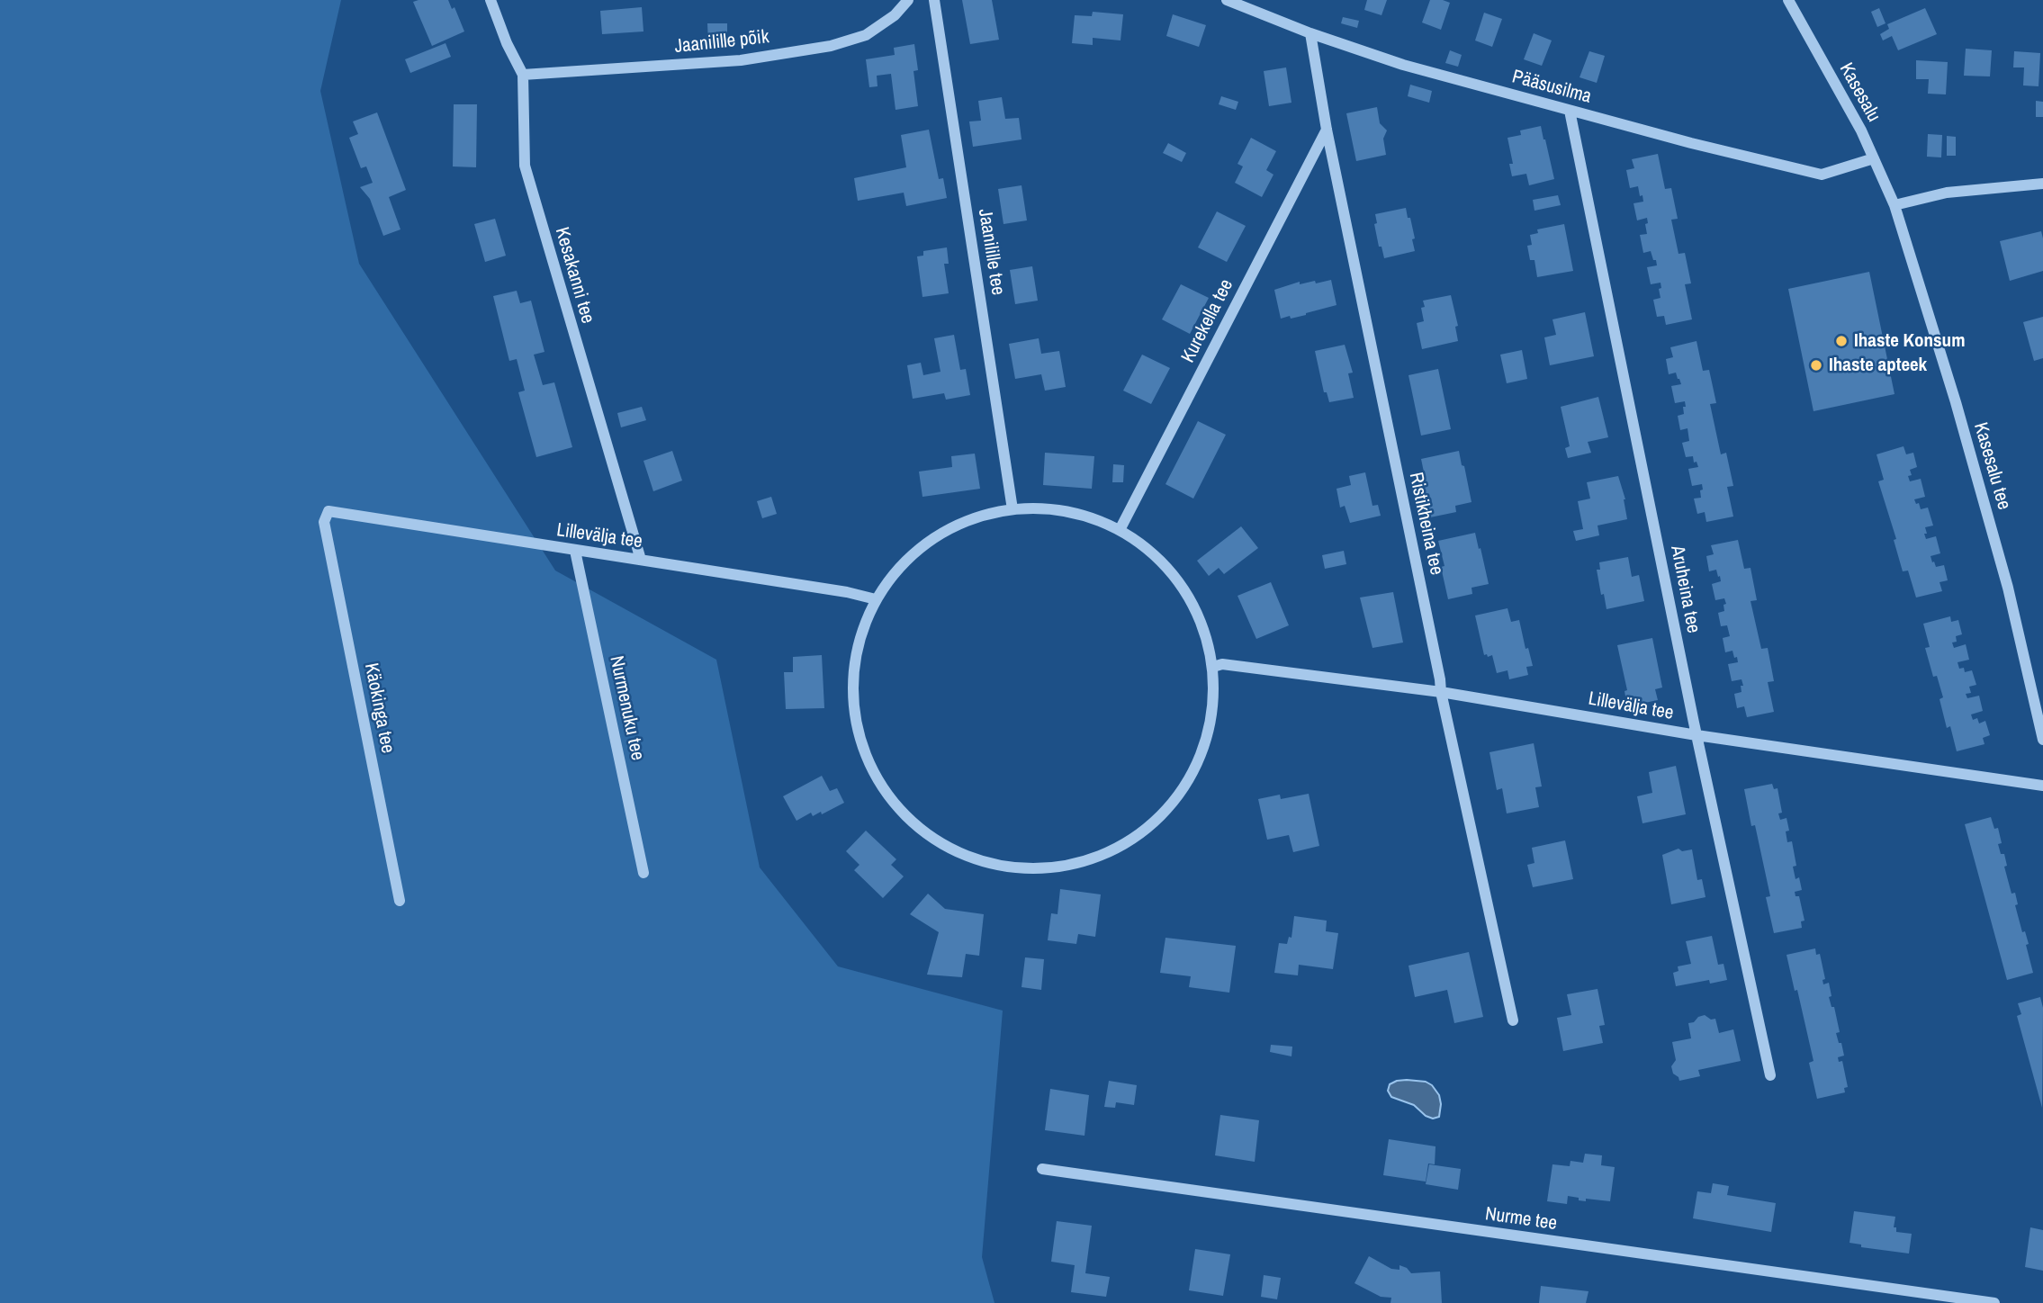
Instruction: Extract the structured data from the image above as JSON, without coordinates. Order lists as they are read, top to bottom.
{
  "streets": {
    "street": [
      "Jaanilille põik",
      "Pääsusilma",
      "Kasesalu",
      "Jaanilille tee",
      "Kesakanni tee",
      "Kurekella tee",
      "Kasesalu tee",
      "Ristikheina tee",
      "Lillevälja tee",
      "Aruheina tee",
      "Käokinga tee",
      "Nurmenuku tee",
      "Nurme tee"
    ]
  },
  "crossings": [
    ["Jaanilille põik", "Kesakanni tee"],
    ["Pääsusilma", "Kasesalu"],
    ["Pääsusilma", "Ristikheina tee"],
    ["Pääsusilma", "Aruheina tee"],
    ["Kasesalu", "Kasesalu tee"],
    ["Kesakanni tee", "Lillevälja tee"],
    ["Kurekella tee", "Ristikheina tee"],
    ["Ristikheina tee", "Lillevälja tee"],
    ["Lillevälja tee", "Aruheina tee"],
    ["Lillevälja tee", "Käokinga tee"],
    ["Lillevälja tee", "Nurmenuku tee"]
  ],
  "places": ["Ihaste Konsum", "Ihaste apteek"]
}
